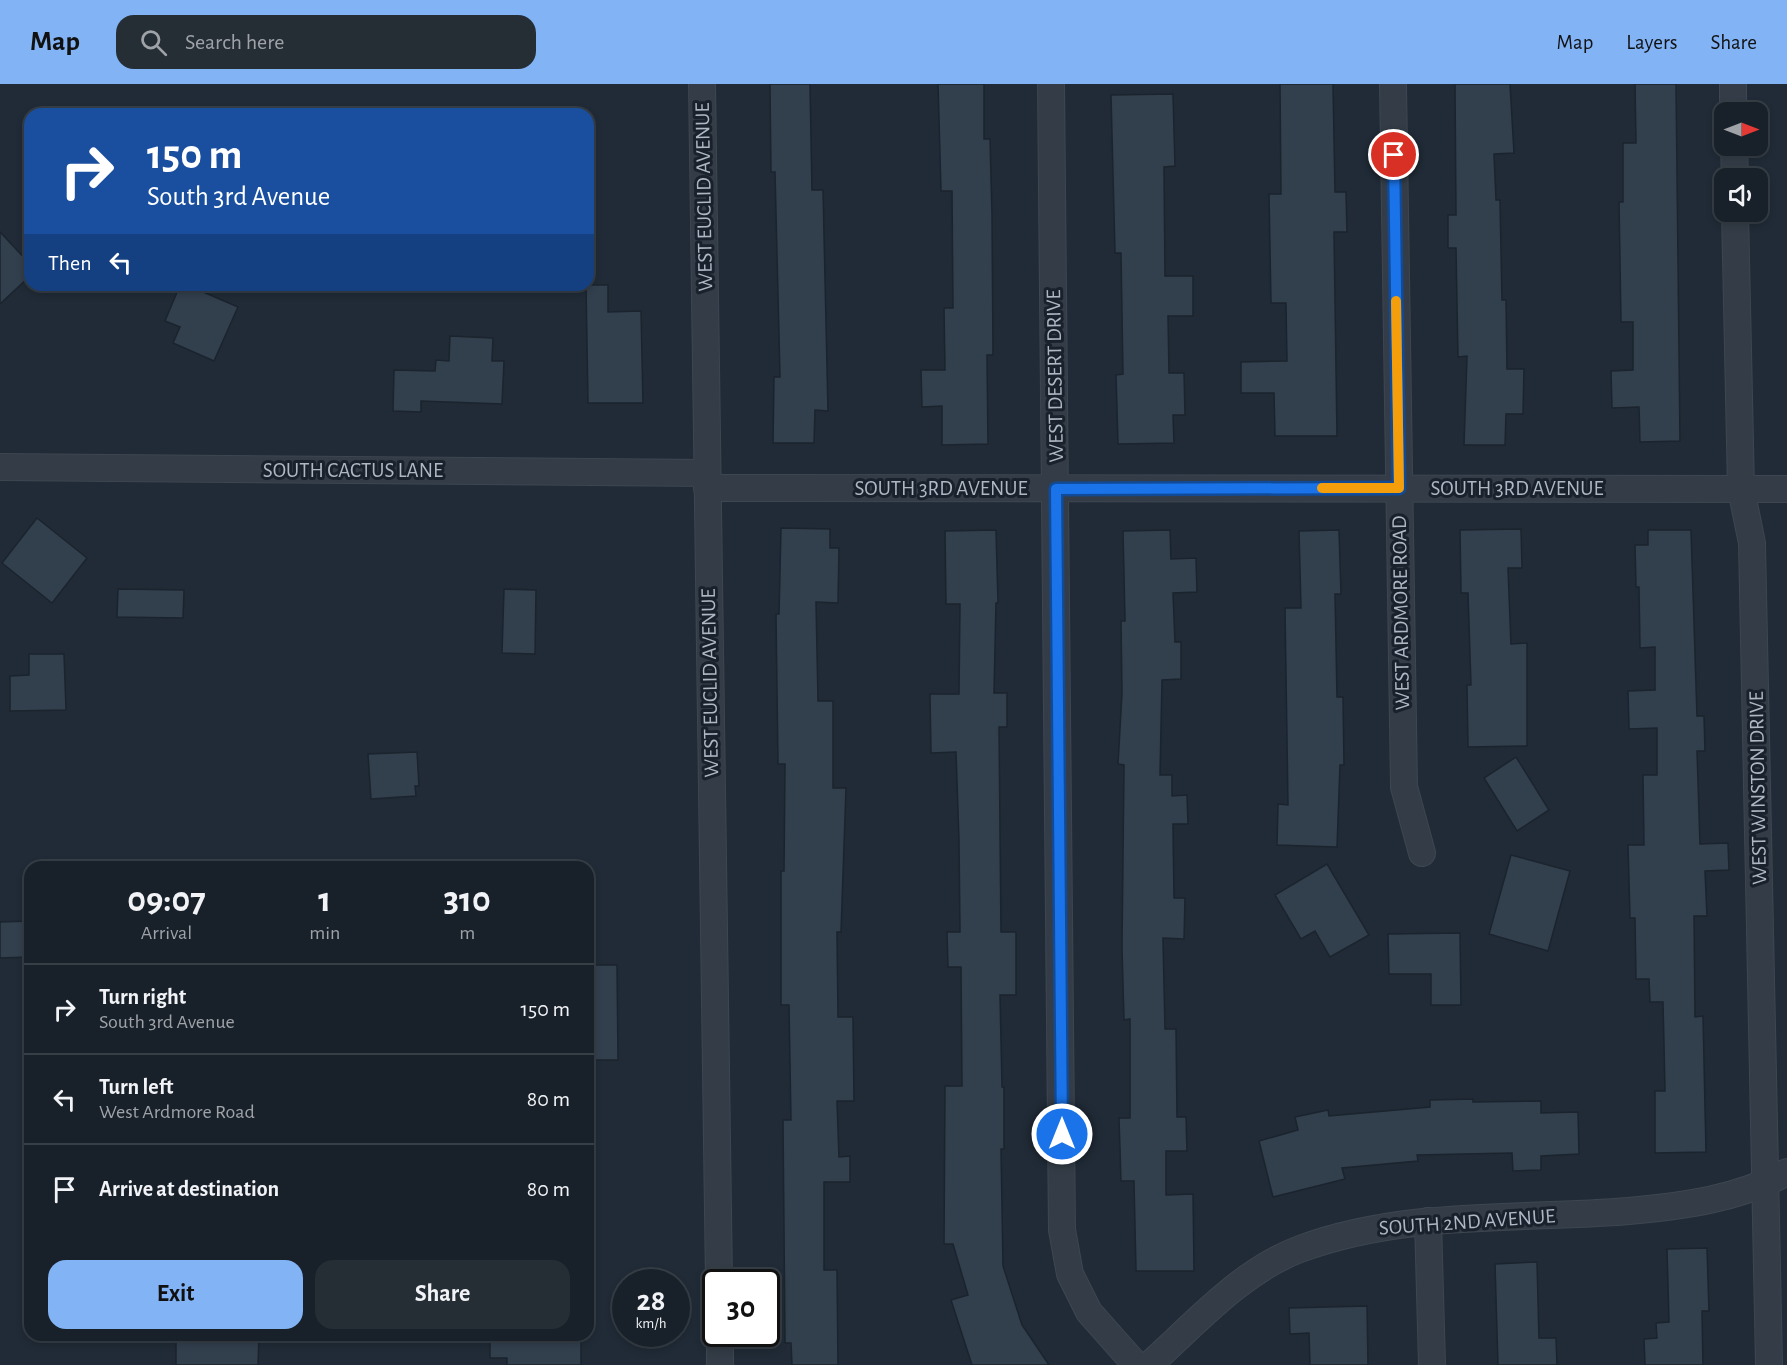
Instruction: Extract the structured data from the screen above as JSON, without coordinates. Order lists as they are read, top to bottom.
{
  "streets": {
    "street": [
      "WEST EUCLID AVENUE",
      "WEST DESERT DRIVE",
      "SOUTH CACTUS LANE",
      "SOUTH 3RD AVENUE",
      "WEST ARDMORE ROAD",
      "WEST WINSTON DRIVE",
      "SOUTH 2ND AVENUE"
    ]
  },
  "crossings": [
    ["WEST EUCLID AVENUE", "SOUTH CACTUS LANE"],
    ["WEST EUCLID AVENUE", "SOUTH 3RD AVENUE"],
    ["WEST DESERT DRIVE", "SOUTH 3RD AVENUE"],
    ["SOUTH CACTUS LANE", "SOUTH 3RD AVENUE"],
    ["SOUTH 3RD AVENUE", "WEST ARDMORE ROAD"],
    ["SOUTH 3RD AVENUE", "WEST WINSTON DRIVE"],
    ["WEST WINSTON DRIVE", "SOUTH 2ND AVENUE"]
  ],
  "north": "right",
  "page": {
    "header": "Map",
    "search": "Search here",
    "nav": ["Map", "Layers", "Share"],
    "turn": ["150 m", "South 3rd Avenue"],
    "then": "Then",
    "eta": [
      "09:07",
      "Arrival",
      "1",
      "min",
      "310",
      "m"
    ],
    "list": [
      {
        "name": "Turn right",
        "note": "South 3rd Avenue",
        "value": "150 m"
      },
      {
        "name": "Turn left",
        "note": "West Ardmore Road",
        "value": "80 m"
      },
      {
        "name": "Arrive at destination",
        "value": "80 m"
      }
    ],
    "buttons": ["Exit", "Share"],
    "speed": "28 km/h",
    "limit": "30"
  }
}
